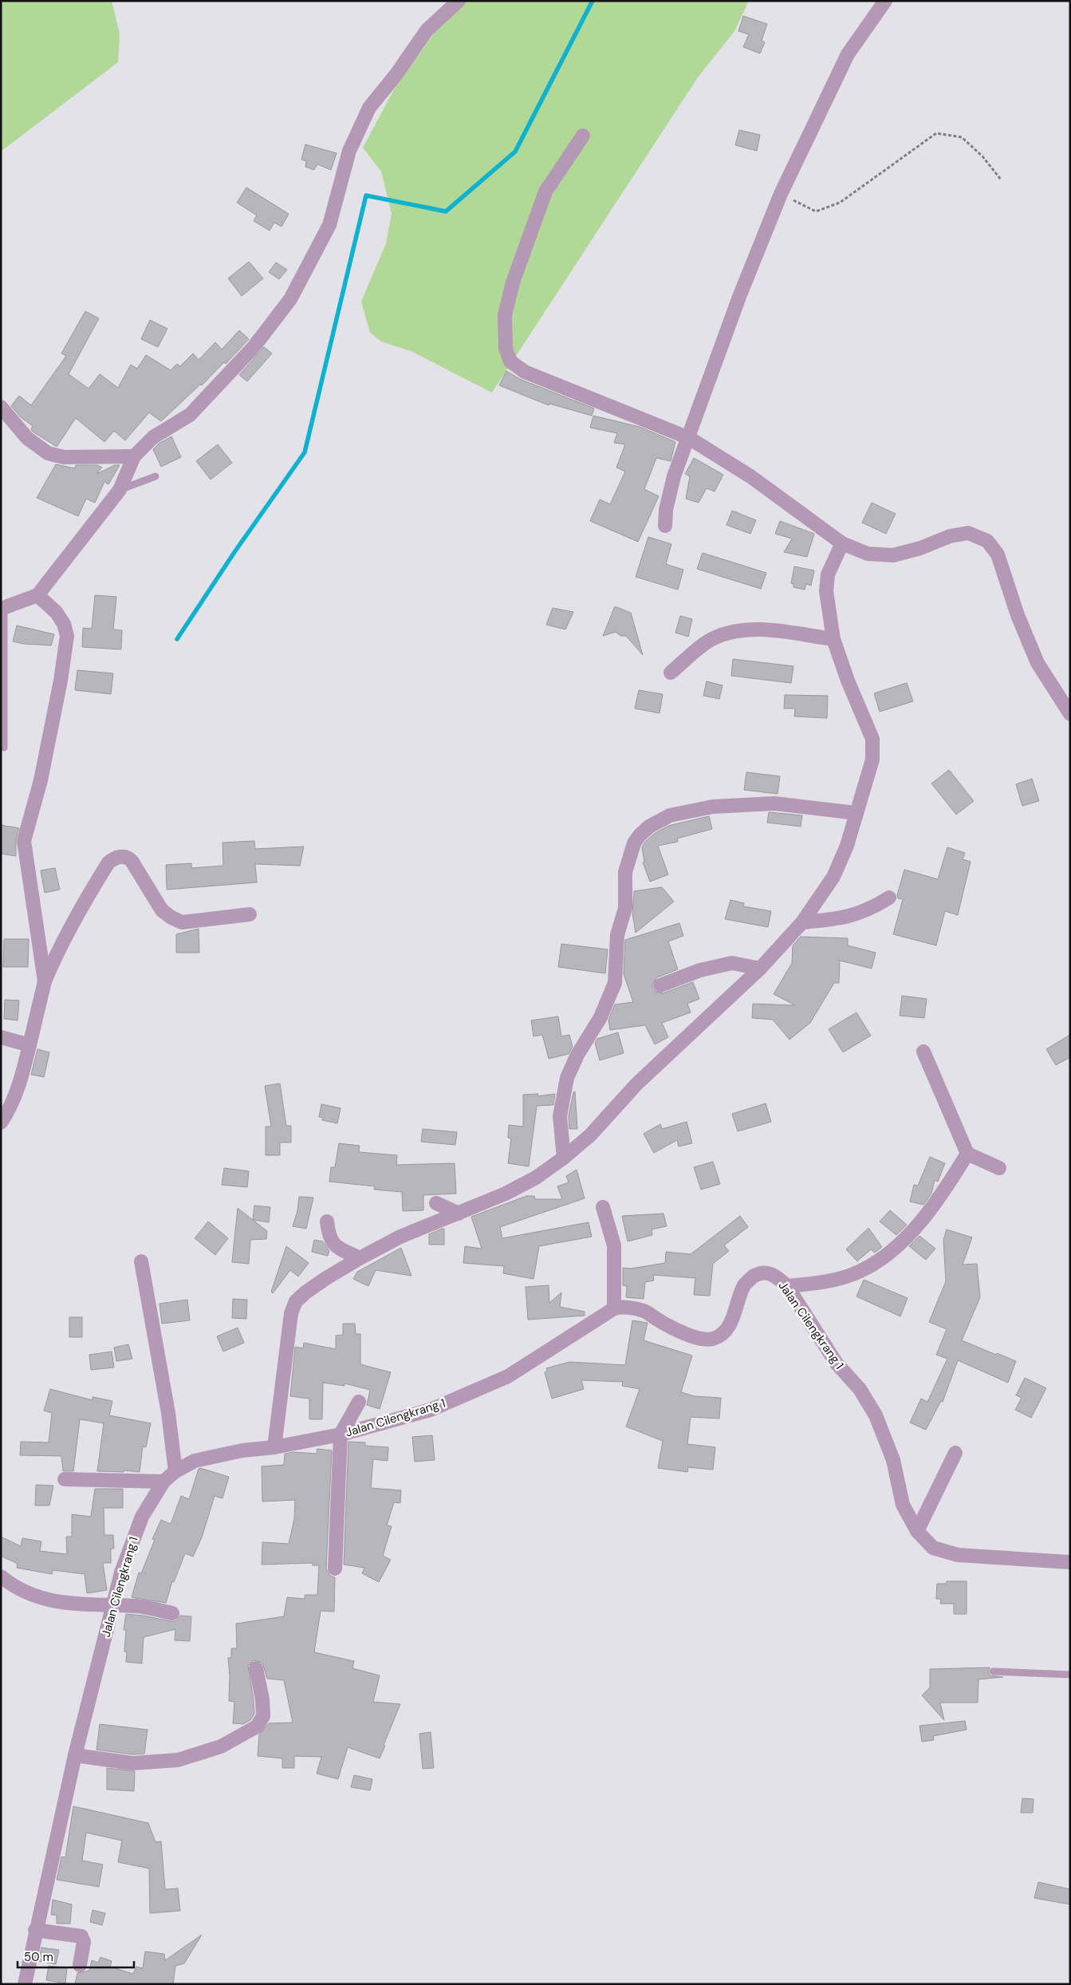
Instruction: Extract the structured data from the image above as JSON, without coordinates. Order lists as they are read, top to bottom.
{
  "streets": {
    "street": ["Jalan Cilengkrang 1"]
  },
  "scale_bar": "50 m"
}
